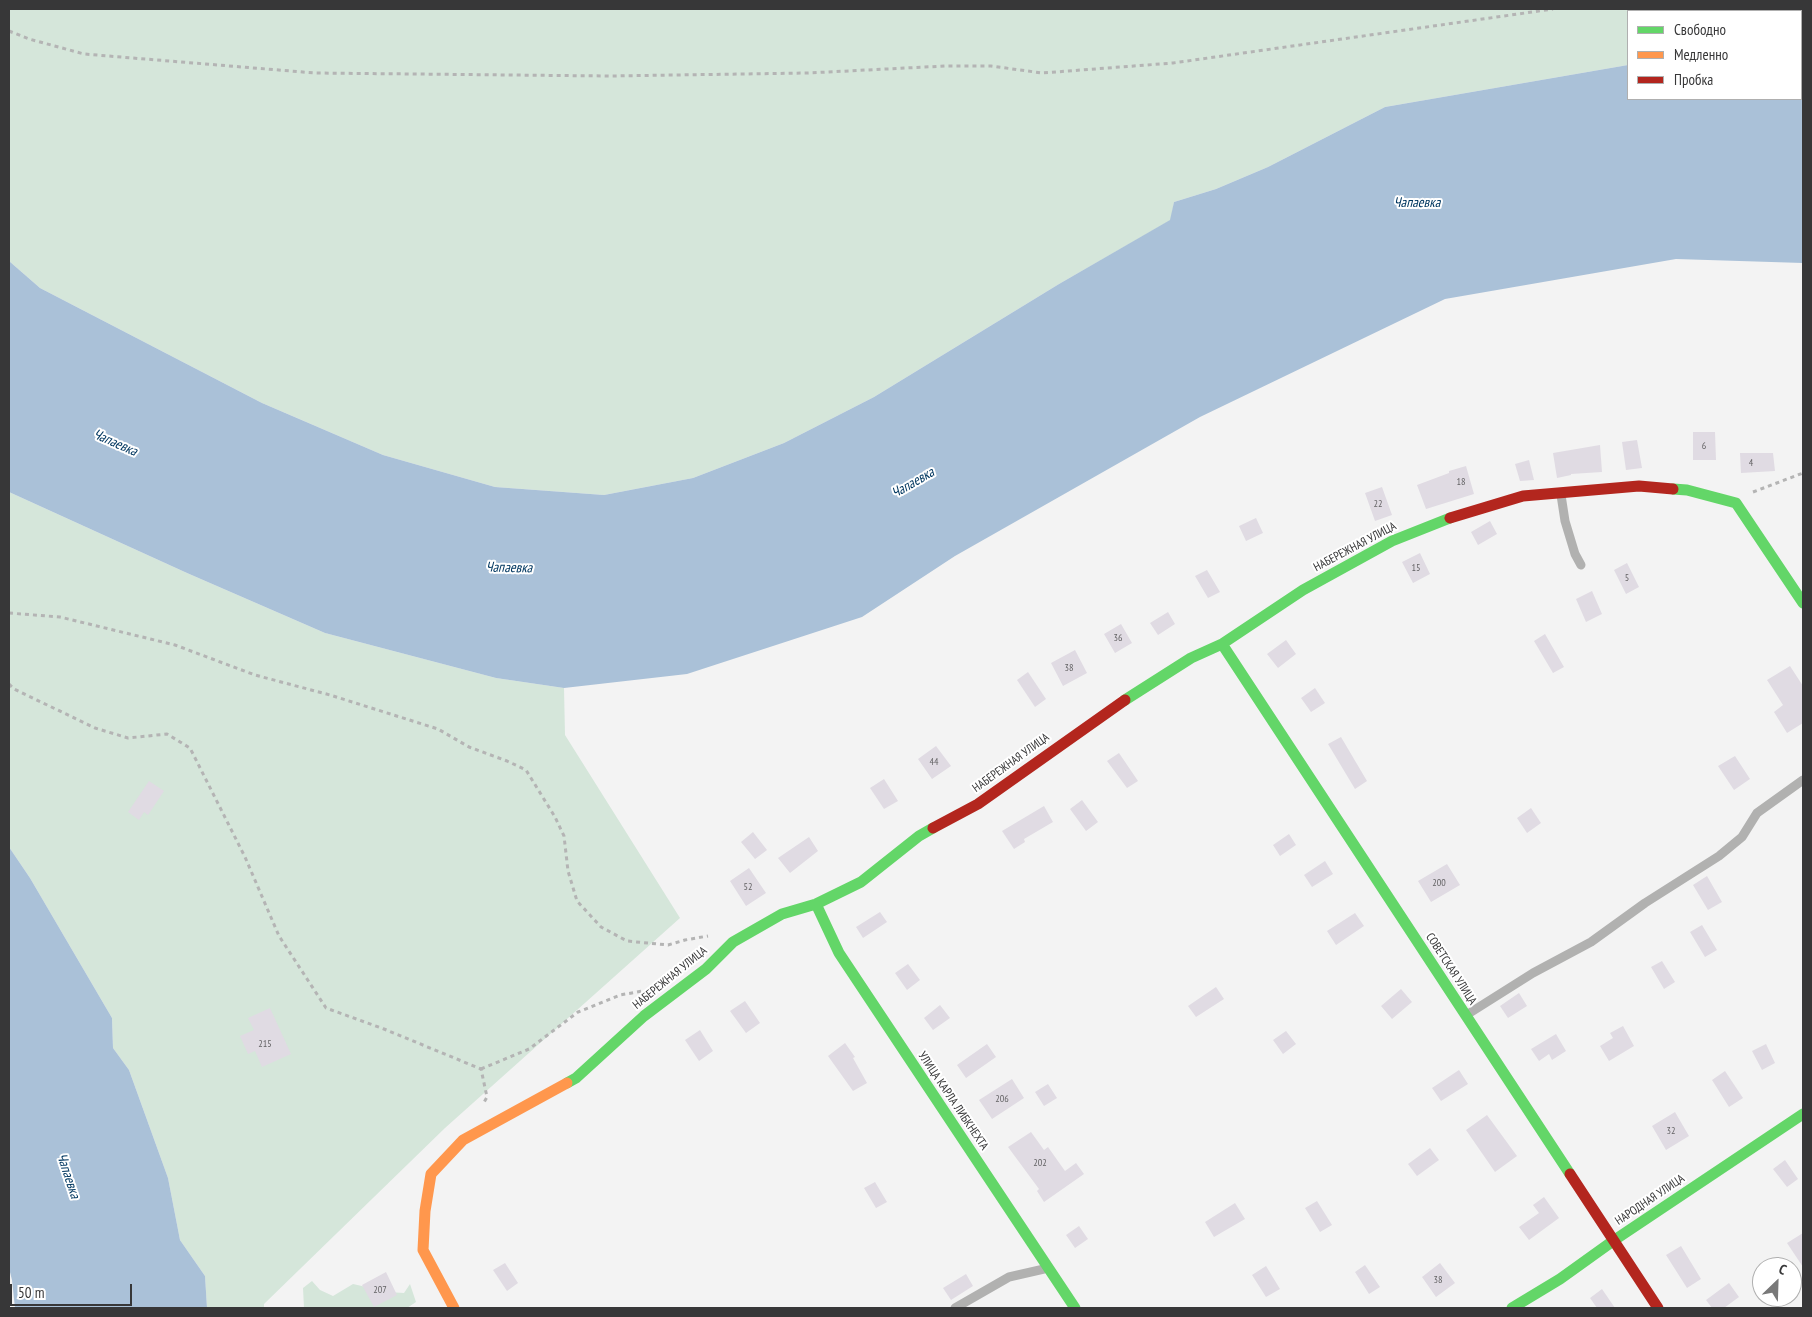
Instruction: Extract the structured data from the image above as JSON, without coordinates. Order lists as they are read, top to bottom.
{
  "streets": {
    "street": [
      "НАБЕРЕЖНАЯ УЛИЦА",
      "СОВЕТСКАЯ УЛИЦА",
      "УЛИЦА КАРЛА ЛИБКНЕХТА",
      "НАРОДНАЯ УЛИЦА"
    ]
  },
  "crossings": [
    ["НАБЕРЕЖНАЯ УЛИЦА", "СОВЕТСКАЯ УЛИЦА"],
    ["НАБЕРЕЖНАЯ УЛИЦА", "УЛИЦА КАРЛА ЛИБКНЕХТА"],
    ["СОВЕТСКАЯ УЛИЦА", "НАРОДНАЯ УЛИЦА"]
  ],
  "water": ["Чапаевка"],
  "house_numbers": [
    "6",
    "4",
    "18",
    "22",
    "15",
    "5",
    "36",
    "38",
    "44",
    "200",
    "52",
    "215",
    "206",
    "32",
    "202",
    "38",
    "207"
  ],
  "legend": ["Свободно", "Медленно", "Пробка"],
  "scale_bar": "50 m",
  "north": "top right"
}
